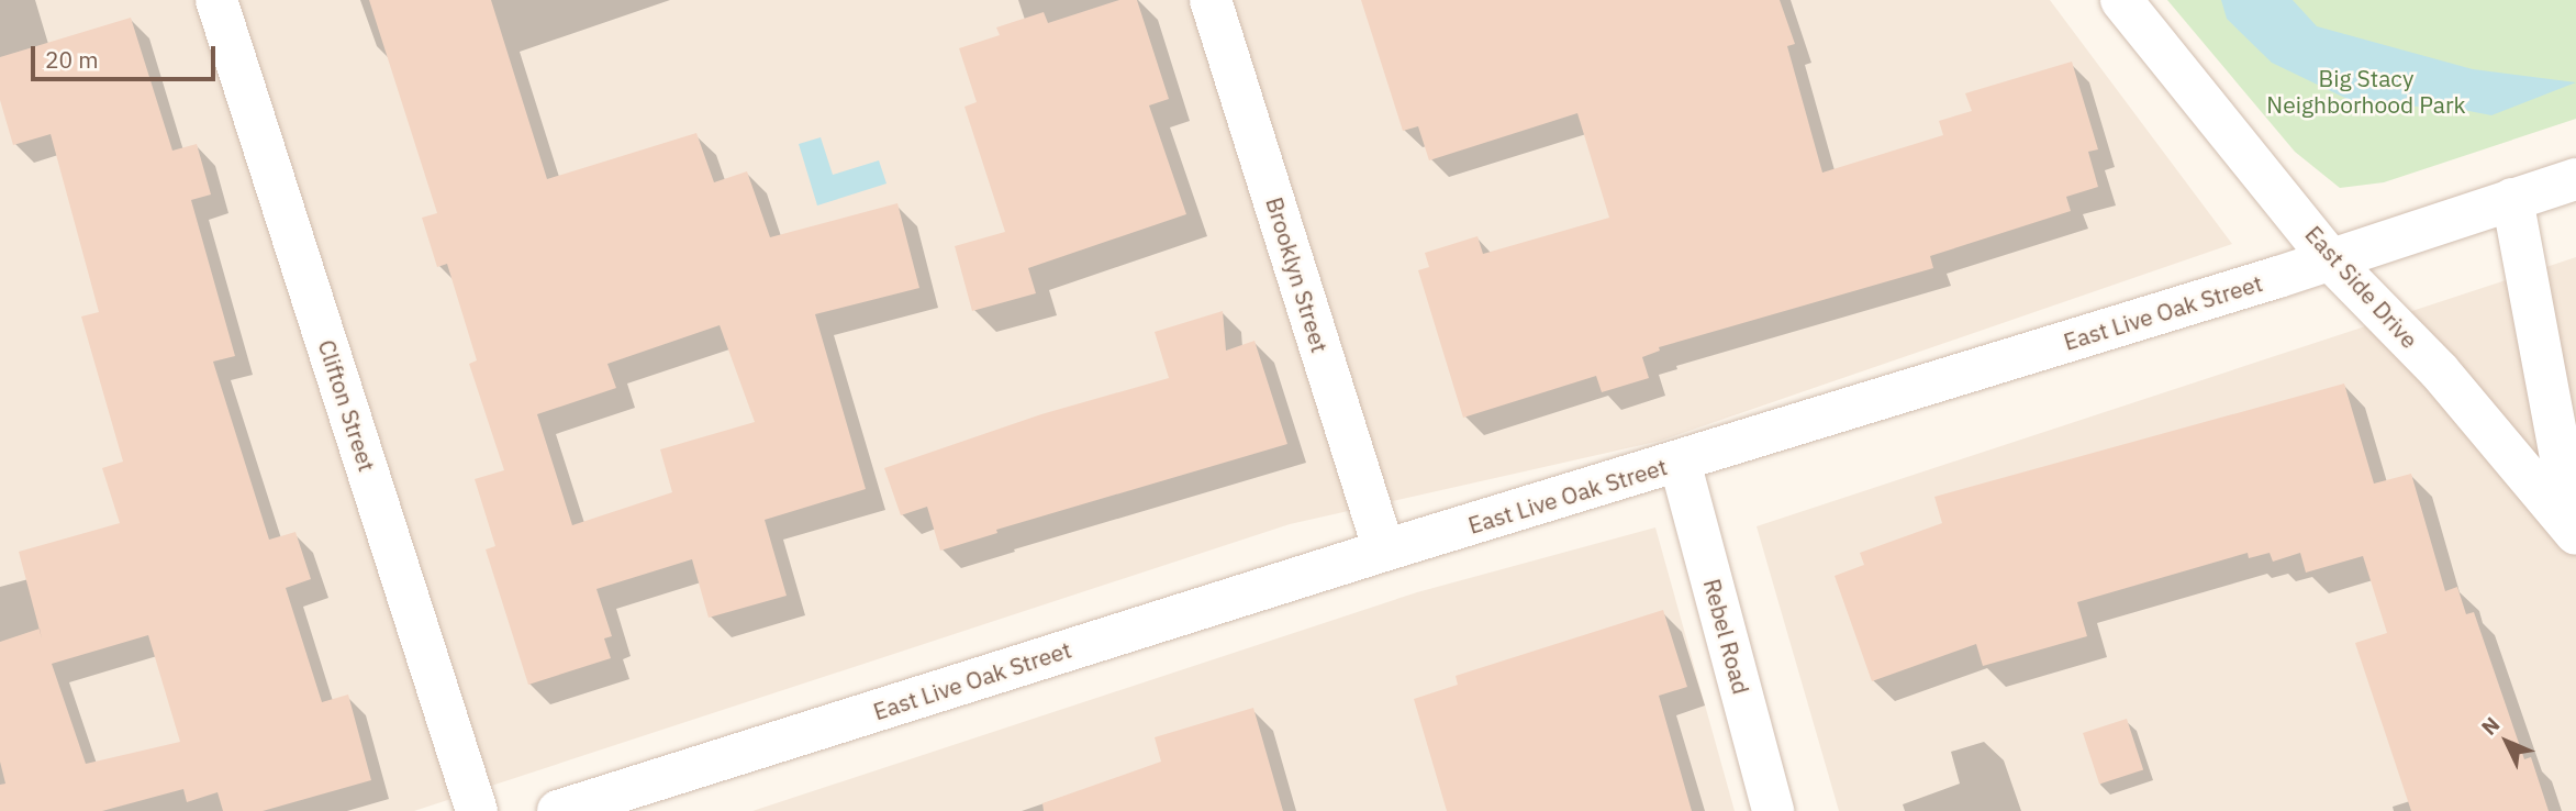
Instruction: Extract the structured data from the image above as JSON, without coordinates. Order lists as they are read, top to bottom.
{
  "streets": {
    "street": [
      "Brooklyn Street",
      "East Side Drive",
      "East Live Oak Street",
      "Clifton Street",
      "Rebel Road"
    ]
  },
  "crossings": [
    ["Brooklyn Street", "East Live Oak Street"],
    ["East Side Drive", "East Live Oak Street"],
    ["East Live Oak Street", "Rebel Road"]
  ],
  "parks": ["Big Stacy Neighborhood Park"],
  "scale_bar": "20 m",
  "north": "top left"
}
